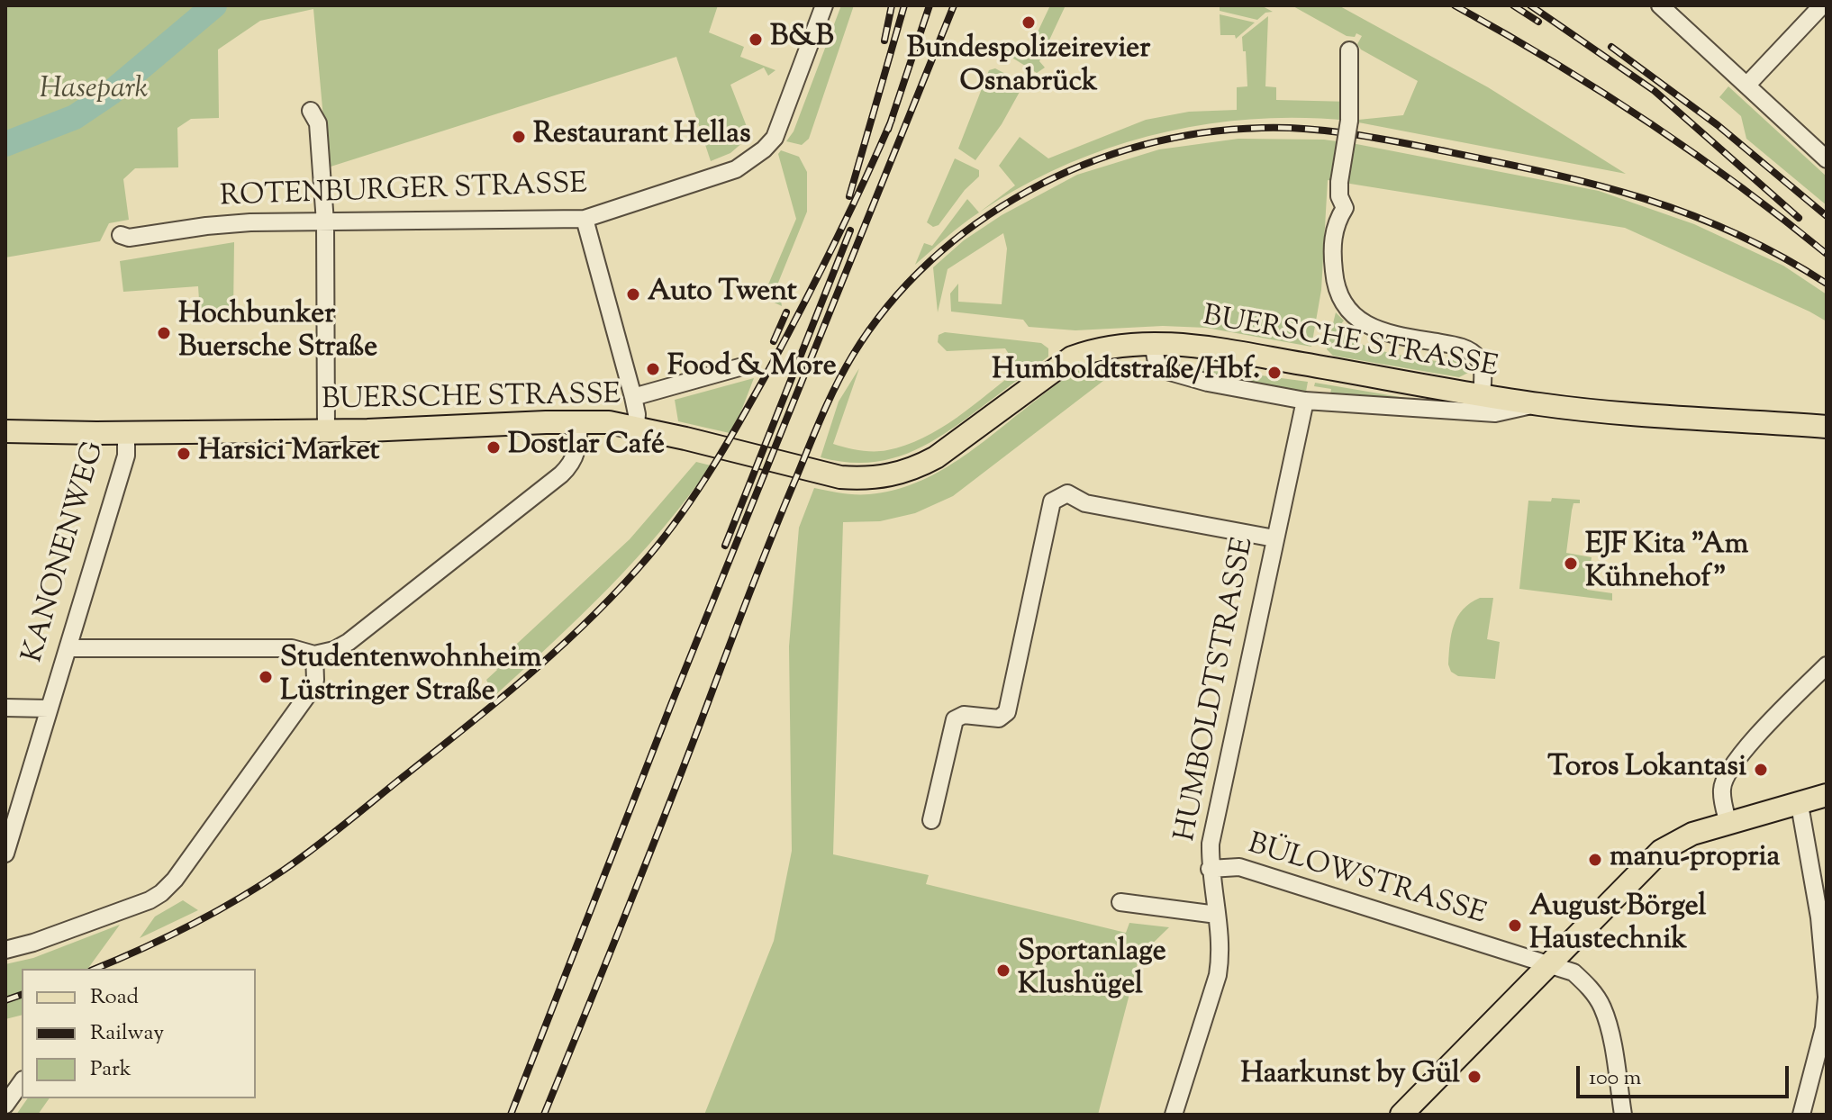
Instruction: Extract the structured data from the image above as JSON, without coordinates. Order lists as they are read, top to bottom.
{
  "streets": {
    "main road": ["BUERSCHE STRASSE"],
    "street": [
      "ROTENBURGER STRASSE",
      "KANONENWEG",
      "HUMBOLDTSTRASSE",
      "BÜLOWSTRASSE"
    ]
  },
  "crossings": [
    ["BUERSCHE STRASSE", "KANONENWEG"],
    ["BUERSCHE STRASSE", "HUMBOLDTSTRASSE"],
    ["HUMBOLDTSTRASSE", "BÜLOWSTRASSE"]
  ],
  "parks": ["Hasepark"],
  "places": [
    "Bundespolizeirevier Osnabrück",
    "B&B",
    "Restaurant Hellas",
    "Auto Twent",
    "Hochbunker Buersche Straße",
    "Food & More",
    "Humboldtstraße/Hbf.",
    "Dostlar Café",
    "Harsici Market",
    "EJF Kita \"Am Kühnehof\"",
    "Studentenwohnheim Lüstringer Straße",
    "Toros Lokantasi",
    "manu-propria",
    "August Börgel Haustechnik",
    "Sportanlage Klushügel",
    "Haarkunst by Gül"
  ],
  "legend": ["Road", "Railway", "Park"],
  "scale_bar": "100 m"
}
